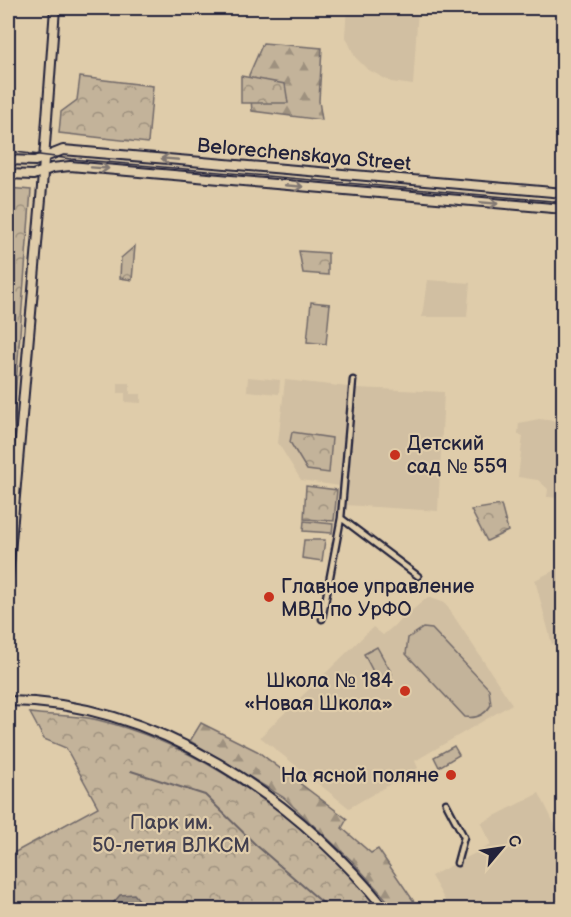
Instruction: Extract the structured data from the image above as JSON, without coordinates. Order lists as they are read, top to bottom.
{
  "streets": {
    "street": ["Belorechenskaya Street"]
  },
  "parks": ["Парк им. 50-летия ВЛКСМ"],
  "places": [
    "Детский сад № 559",
    "Главное управление МВД по УрФО",
    "Школа № 184 «Новая Школа»",
    "На ясной поляне"
  ],
  "north": "top right"
}
